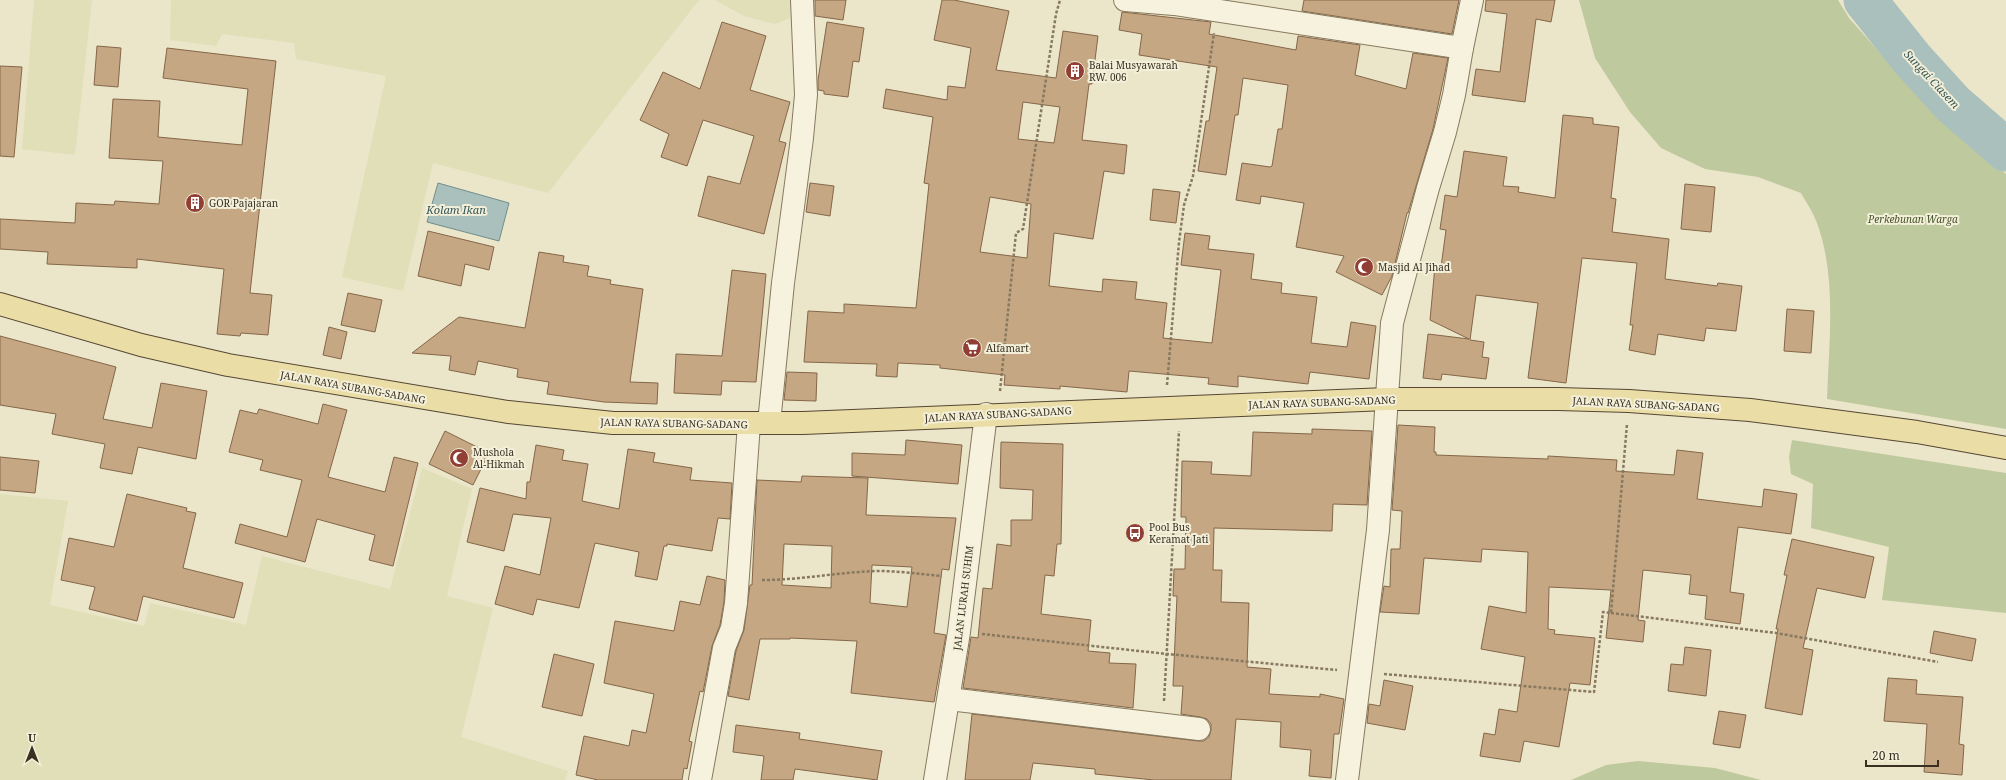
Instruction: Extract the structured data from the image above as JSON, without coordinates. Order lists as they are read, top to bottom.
{
  "streets": {
    "main road": ["JALAN RAYA SUBANG-SADANG"],
    "street": ["JALAN LURAH SUHIM"]
  },
  "crossings": [
    ["JALAN RAYA SUBANG-SADANG", "JALAN LURAH SUHIM"]
  ],
  "water": ["Sungai Ciasem", "Kolam Ikan"],
  "parks": ["Perkebunan Warga"],
  "places": {
    "building": ["Balai Musyawarah RW. 006", "GOR Pajajaran"],
    "mosque": ["Masjid Al Jihad", "Mushola Al-Hikmah"],
    "supermarket": ["Alfamart"],
    "bus stop": ["Pool Bus Keramat Jati"]
  },
  "scale_bar": "20 m",
  "north": "top"
}
